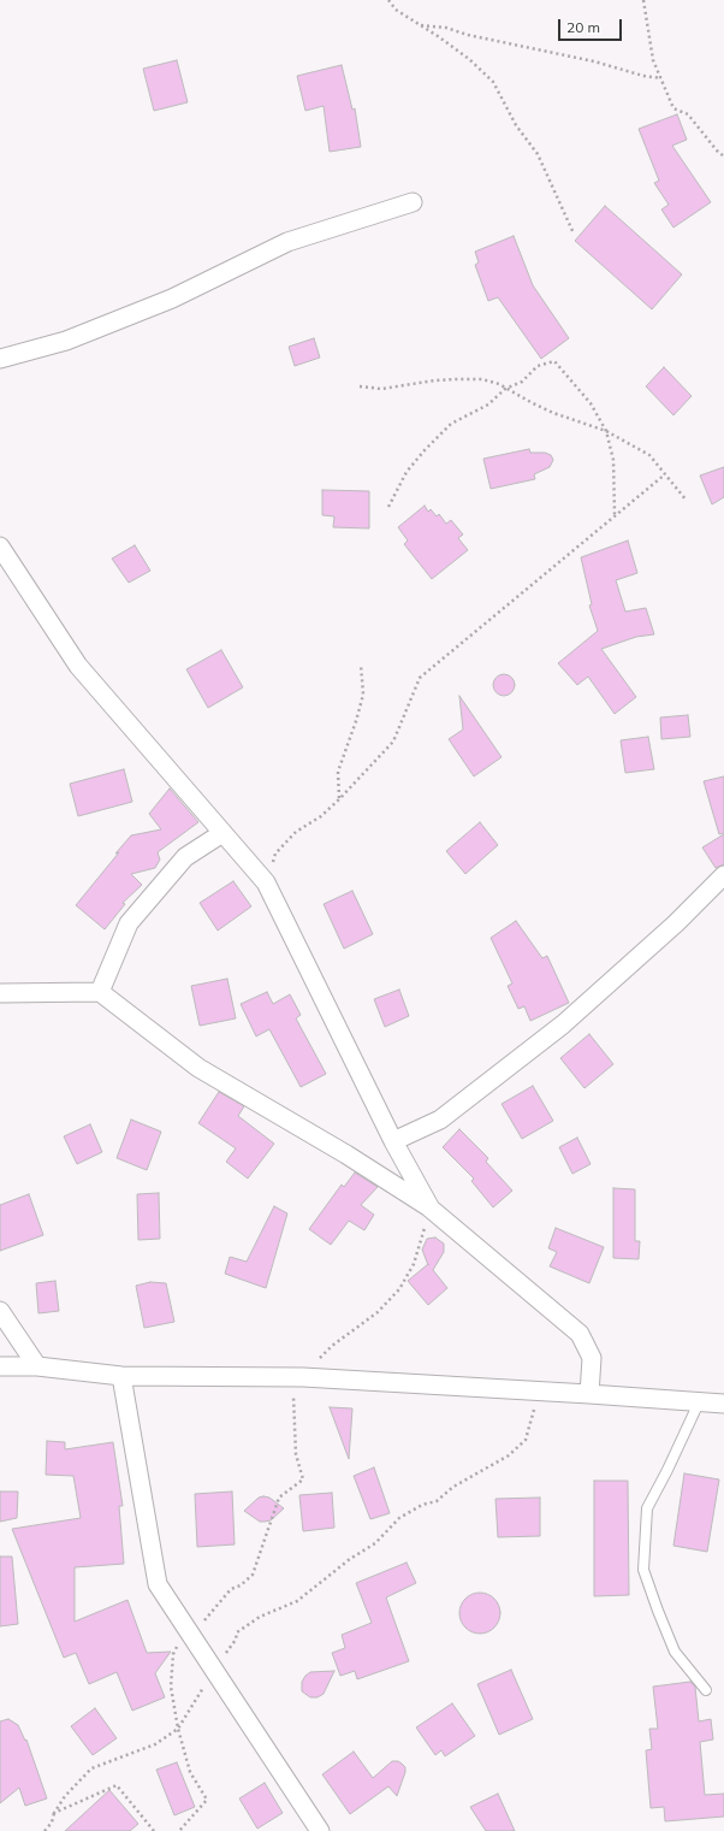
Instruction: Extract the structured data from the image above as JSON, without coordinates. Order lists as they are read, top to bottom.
{
  "scale_bar": "20 m"
}
